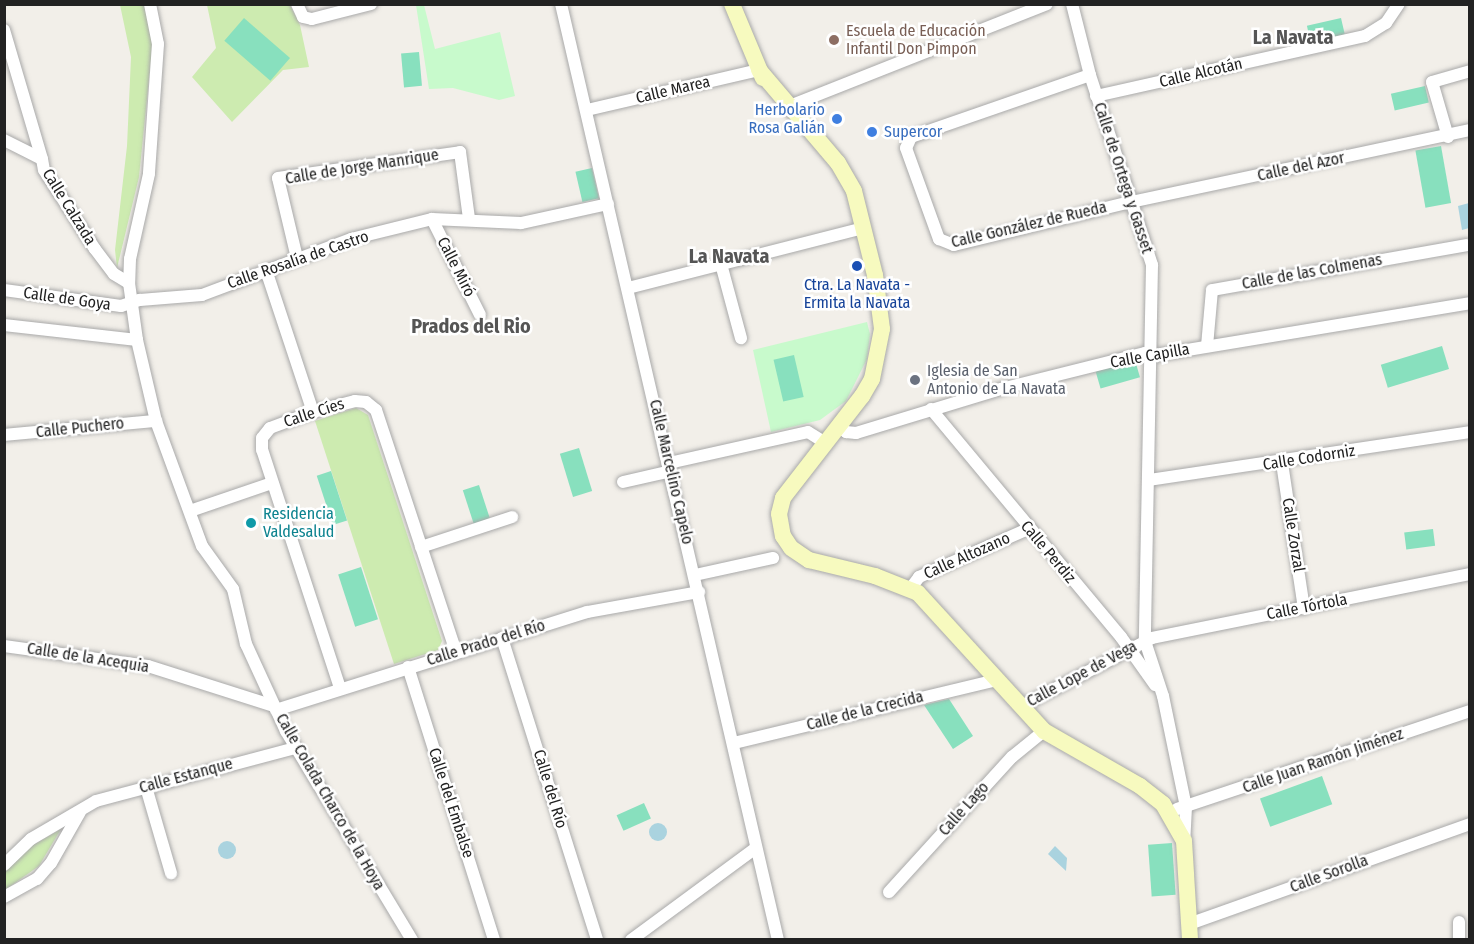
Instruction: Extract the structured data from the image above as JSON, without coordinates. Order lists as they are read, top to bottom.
{
  "streets": {
    "street": [
      "Calle Alcotán",
      "Calle Marea",
      "Calle de Jorge Manrique",
      "Calle del Azor",
      "Calle de Ortega y Gasset",
      "Calle Calzada",
      "Calle González de Rueda",
      "Calle Rosalía de Castro",
      "Calle Miró",
      "Calle de las Colmenas",
      "Calle de Goya",
      "Calle Capilla",
      "Calle Cíes",
      "Calle Puchero",
      "Calle Codorniz",
      "Calle Marcelino Capelo",
      "Calle Zorzal",
      "Calle Perdiz",
      "Calle Altozano",
      "Calle Tórtola",
      "Calle Prado del Río",
      "Calle de la Acequia",
      "Calle Lope de Vega",
      "Calle de la Crecida",
      "Calle Juan Ramón Jiménez",
      "Calle Estanque",
      "Calle del Río",
      "Calle Colada Charco de la Hoya",
      "Calle del Embalse",
      "Calle Lago",
      "Calle Sorolla"
    ]
  },
  "crossings": [
    ["Calle Alcotán", "Calle de Ortega y Gasset"],
    ["Calle Marea", "Calle Marcelino Capelo"],
    ["Calle de Jorge Manrique", "Calle Rosalía de Castro"],
    ["Calle del Azor", "Calle de Ortega y Gasset"],
    ["Calle del Azor", "Calle González de Rueda"],
    ["Calle de Ortega y Gasset", "Calle González de Rueda"],
    ["Calle de Ortega y Gasset", "Calle Capilla"],
    ["Calle de Ortega y Gasset", "Calle Codorniz"],
    ["Calle de Ortega y Gasset", "Calle Perdiz"],
    ["Calle de Ortega y Gasset", "Calle Tórtola"],
    ["Calle de Ortega y Gasset", "Calle Lope de Vega"],
    ["Calle Calzada", "Calle Colada Charco de la Hoya"],
    ["Calle Rosalía de Castro", "Calle Miró"],
    ["Calle Rosalía de Castro", "Calle de Goya"],
    ["Calle Rosalía de Castro", "Calle Marcelino Capelo"],
    ["Calle Rosalía de Castro", "Calle Colada Charco de la Hoya"],
    ["Calle de las Colmenas", "Calle Capilla"],
    ["Calle de Goya", "Calle Colada Charco de la Hoya"],
    ["Calle Capilla", "Calle Perdiz"],
    ["Calle Cíes", "Calle Prado del Río"],
    ["Calle Puchero", "Calle Colada Charco de la Hoya"],
    ["Calle Codorniz", "Calle Zorzal"],
    ["Calle Marcelino Capelo", "Calle Prado del Río"],
    ["Calle Marcelino Capelo", "Calle de la Crecida"],
    ["Calle Zorzal", "Calle Tórtola"],
    ["Calle Perdiz", "Calle Altozano"],
    ["Calle Perdiz", "Calle Tórtola"],
    ["Calle Perdiz", "Calle Lope de Vega"],
    ["Calle Perdiz", "Calle Juan Ramón Jiménez"],
    ["Calle Tórtola", "Calle Lope de Vega"],
    ["Calle Prado del Río", "Calle de la Acequia"],
    ["Calle Prado del Río", "Calle del Río"],
    ["Calle Prado del Río", "Calle Colada Charco de la Hoya"],
    ["Calle Prado del Río", "Calle del Embalse"],
    ["Calle de la Acequia", "Calle Colada Charco de la Hoya"],
    ["Calle Estanque", "Calle Colada Charco de la Hoya"]
  ],
  "districts": ["La Navata", "La Navata", "Prados del Rio"],
  "places": [
    "Escuela de Educación Infantil Don Pimpon",
    "Herbolario Rosa Galián",
    "Supercor",
    "Ctra. La Navata - Ermita la Navata",
    "Iglesia de San Antonio de La Navata",
    "Residencia Valdesalud"
  ]
}
